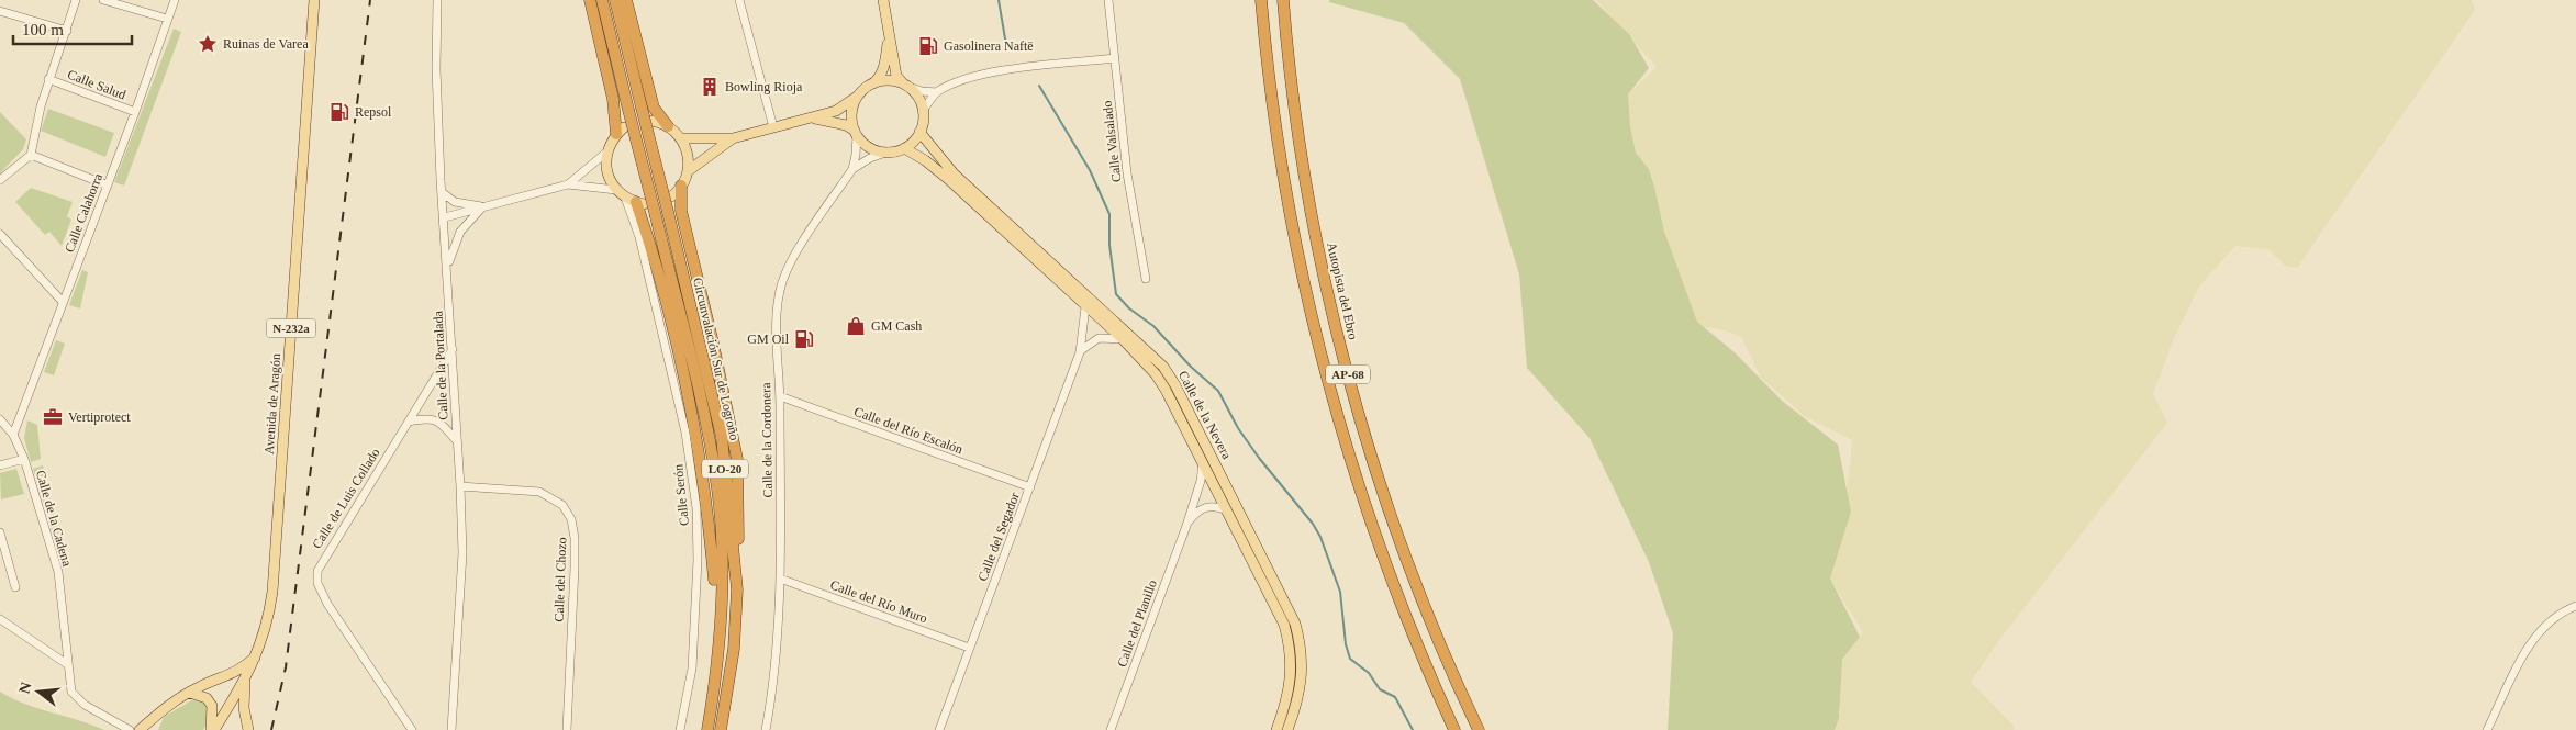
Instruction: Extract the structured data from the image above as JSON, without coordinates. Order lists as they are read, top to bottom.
{
  "streets": {
    "highway": [
      "Autopista del Ebro",
      "Circunvalación Sur de Logroño",
      "AP-68",
      "LO-20"
    ],
    "main road": ["N-232a", "Avenida de Aragón", "Calle de la Nevera"],
    "street": [
      "Calle Salud",
      "Calle Valsalado",
      "Calle Calahorra",
      "Calle de la Portalada",
      "Calle del Río Escalón",
      "Calle de la Cordonera",
      "Calle Serón",
      "Calle de Luis Collado",
      "Calle de la Cadena",
      "Calle del Segador",
      "Calle del Chozo",
      "Calle del Río Muro",
      "Calle del Planillo"
    ]
  },
  "crossings": [
    ["Calle Salud", "Calle Calahorra"],
    ["Calle Calahorra", "Calle de la Cadena"],
    ["Calle de la Portalada", "Calle de Luis Collado"],
    ["Calle de la Portalada", "Calle del Chozo"],
    ["Calle de la Nevera", "Calle de la Cordonera"],
    ["Calle de la Nevera", "Calle del Segador"],
    ["Calle de la Nevera", "Calle del Planillo"],
    ["Calle del Río Escalón", "Calle de la Cordonera"],
    ["Calle del Río Escalón", "Calle del Segador"],
    ["Calle de la Cordonera", "Calle del Río Muro"],
    ["Calle del Segador", "Calle del Río Muro"]
  ],
  "places": {
    "place": ["Ruinas de Varea"],
    "fuel station": ["Gasolinera Naftë", "Repsol", "GM Oil"],
    "building": ["Bowling Rioja"],
    "shop": ["GM Cash"],
    "office": ["Vertiprotect"]
  },
  "scale_bar": "100 m",
  "north": "left"
}
